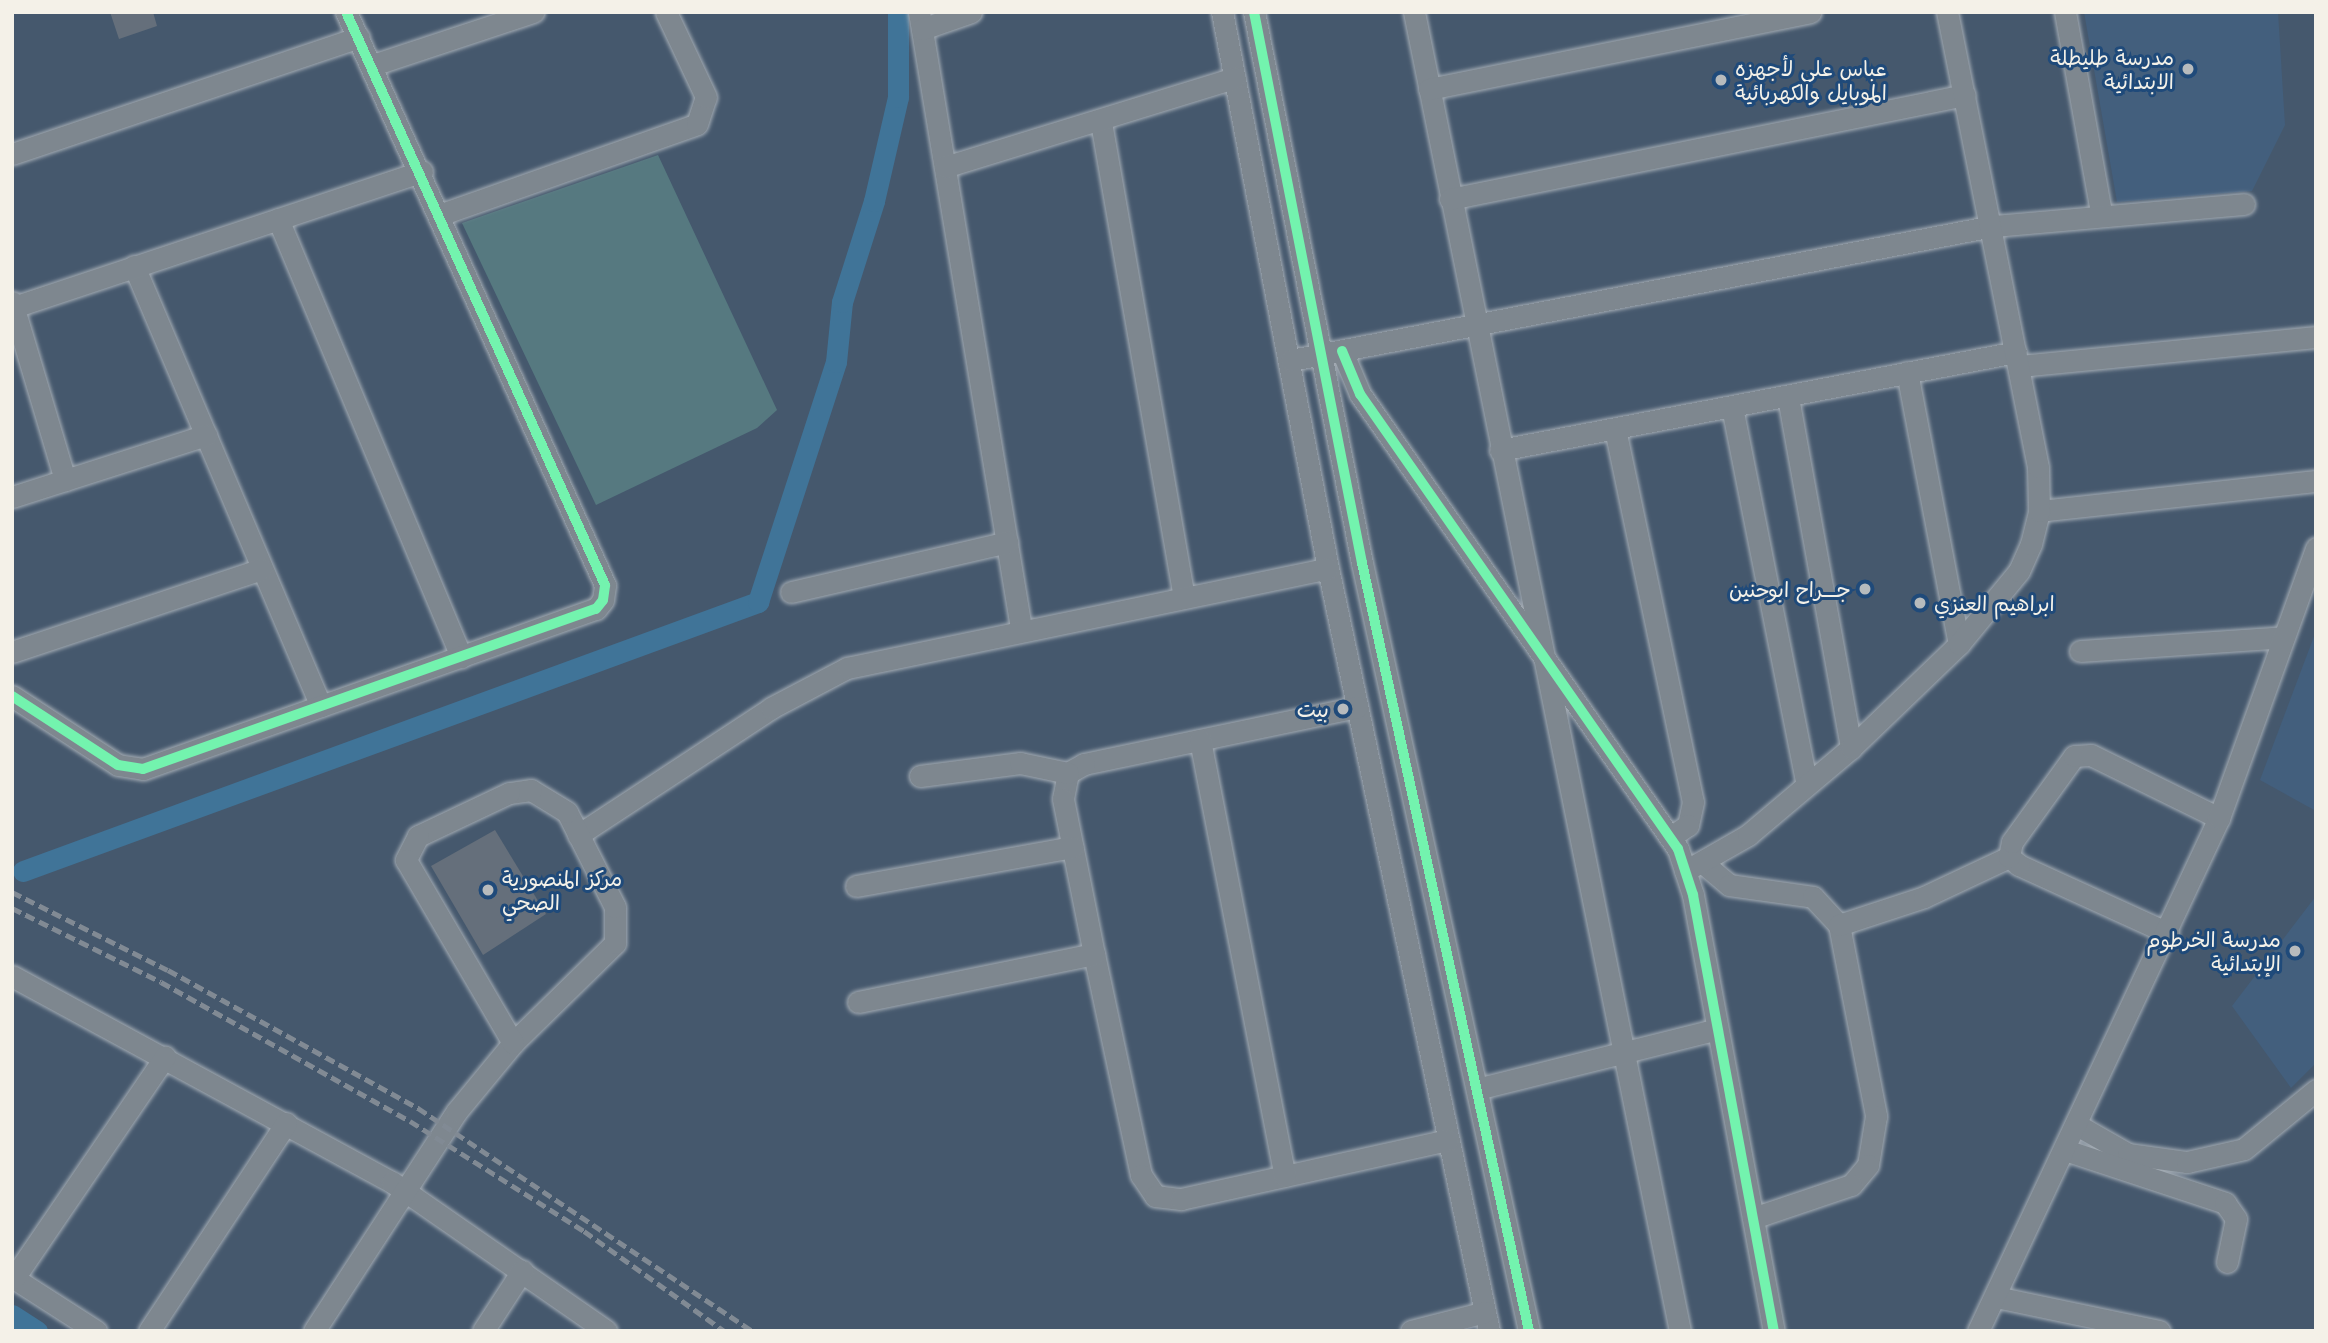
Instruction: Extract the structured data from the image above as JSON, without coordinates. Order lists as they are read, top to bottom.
{
  "places": [
    "مدرسة طليطلة الابتدائية",
    "عباس علي لأجهزه الموبايل والكهربائية",
    "جـــراح ابوحنين",
    "ابراهيم العنزي",
    "بيت",
    "مركز المنصورية الصحي",
    "مدرسة الخرطوم الإبتدائية"
  ]
}
